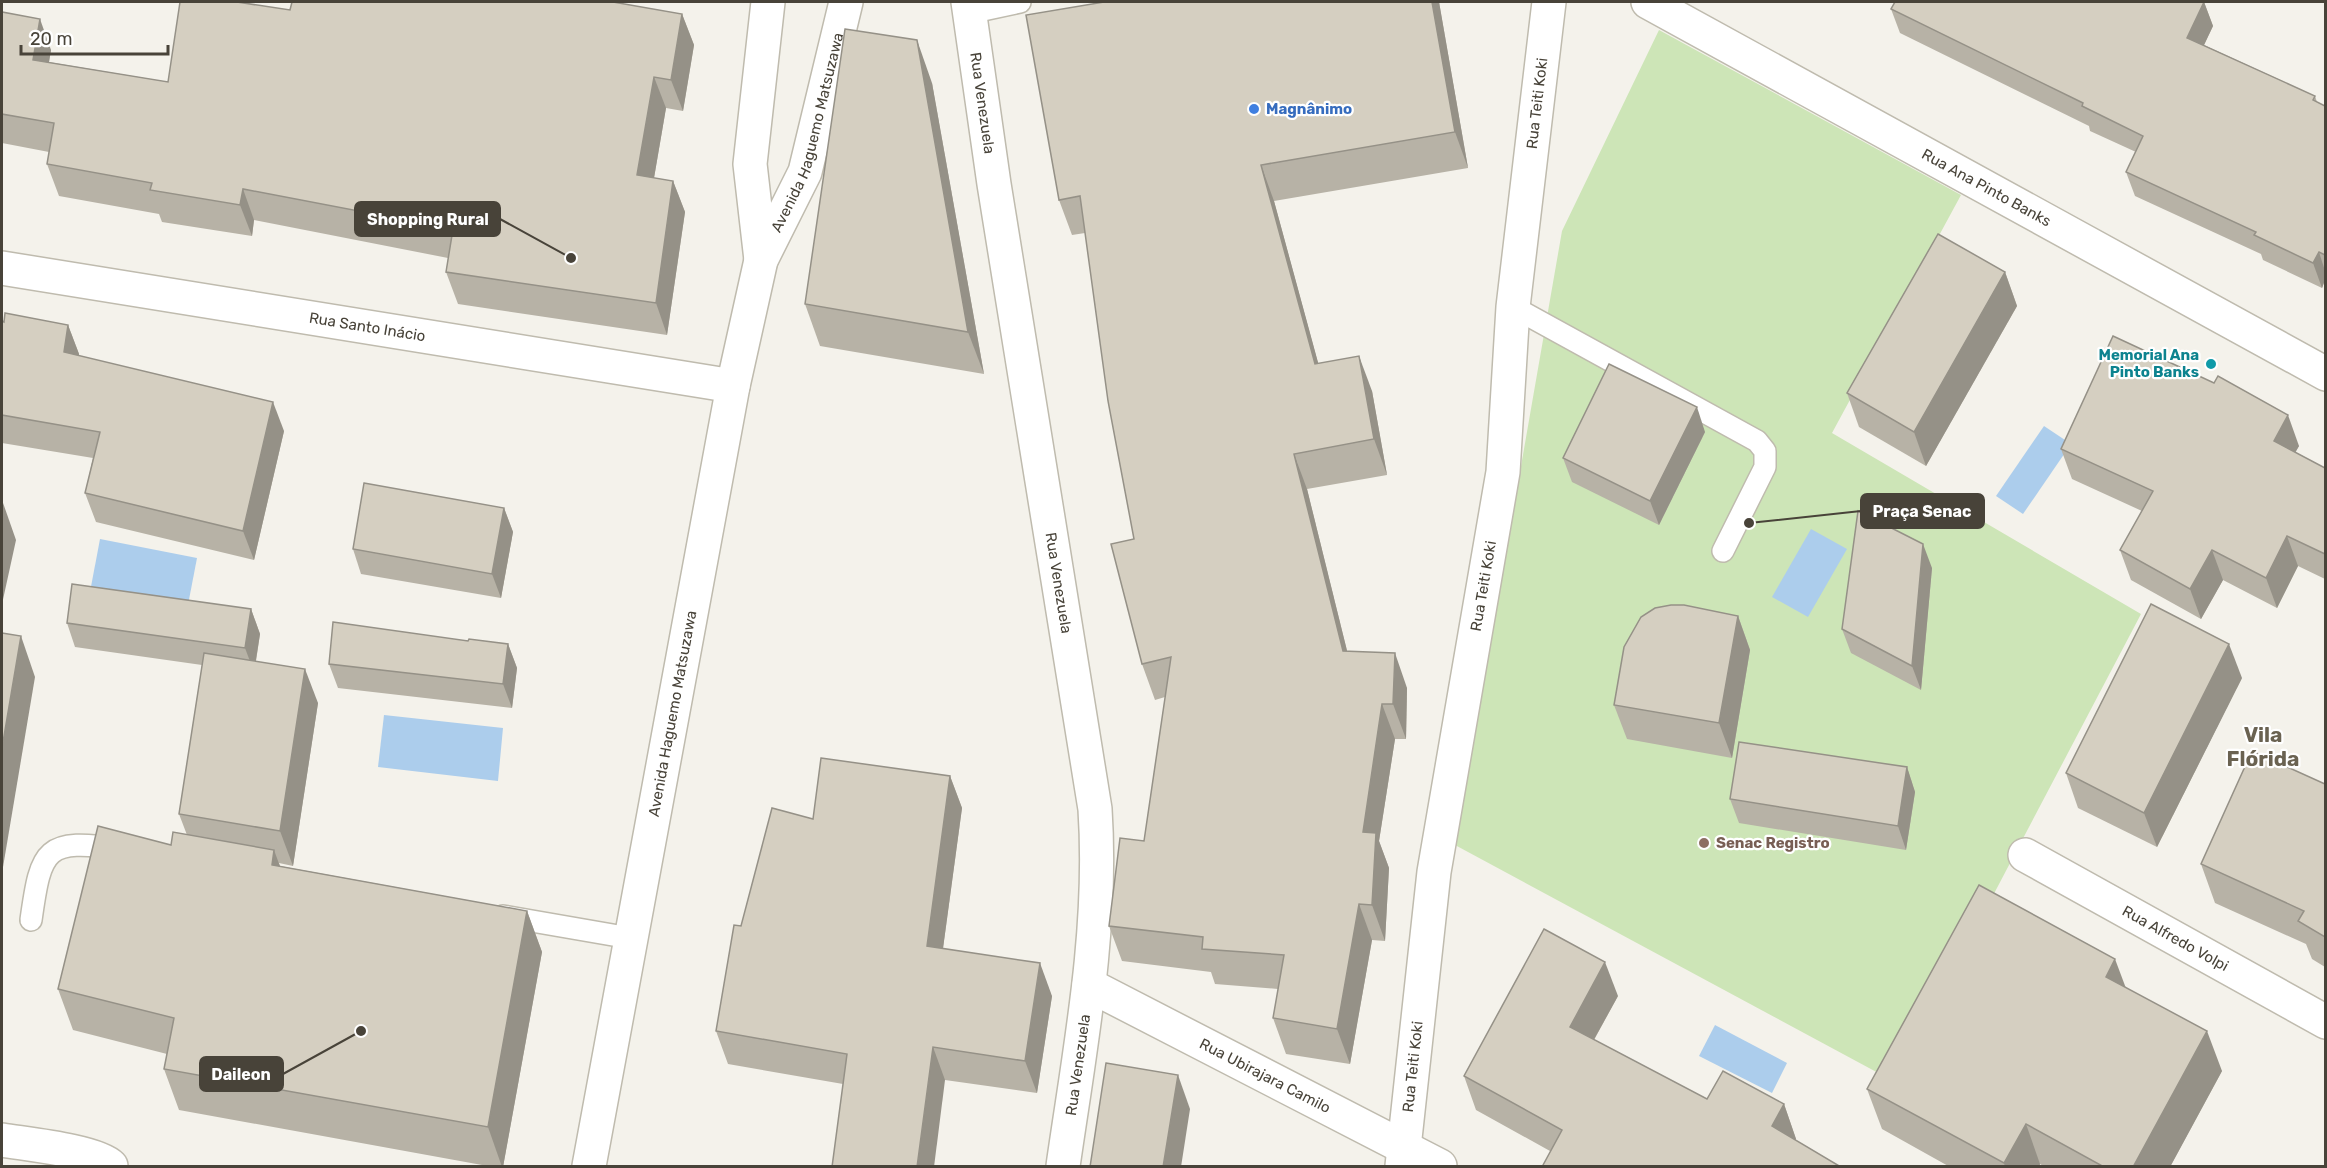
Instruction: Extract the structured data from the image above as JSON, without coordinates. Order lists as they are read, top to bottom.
{
  "streets": {
    "street": [
      "Rua Teiti Koki",
      "Rua Venezuela",
      "Avenida Haguemo Matsuzawa",
      "Rua Ana Pinto Banks",
      "Rua Santo Inácio",
      "Rua Alfredo Volpi",
      "Rua Ubirajara Camilo"
    ]
  },
  "crossings": [
    ["Rua Teiti Koki", "Rua Ubirajara Camilo"],
    ["Rua Venezuela", "Rua Ubirajara Camilo"],
    ["Avenida Haguemo Matsuzawa", "Rua Santo Inácio"]
  ],
  "districts": ["Vila Flórida"],
  "places": [
    "Magnânimo",
    "Shopping Rural",
    "Memorial Ana Pinto Banks",
    "Praça Senac",
    "Senac Registro",
    "Daileon"
  ],
  "scale_bar": "20 m"
}
